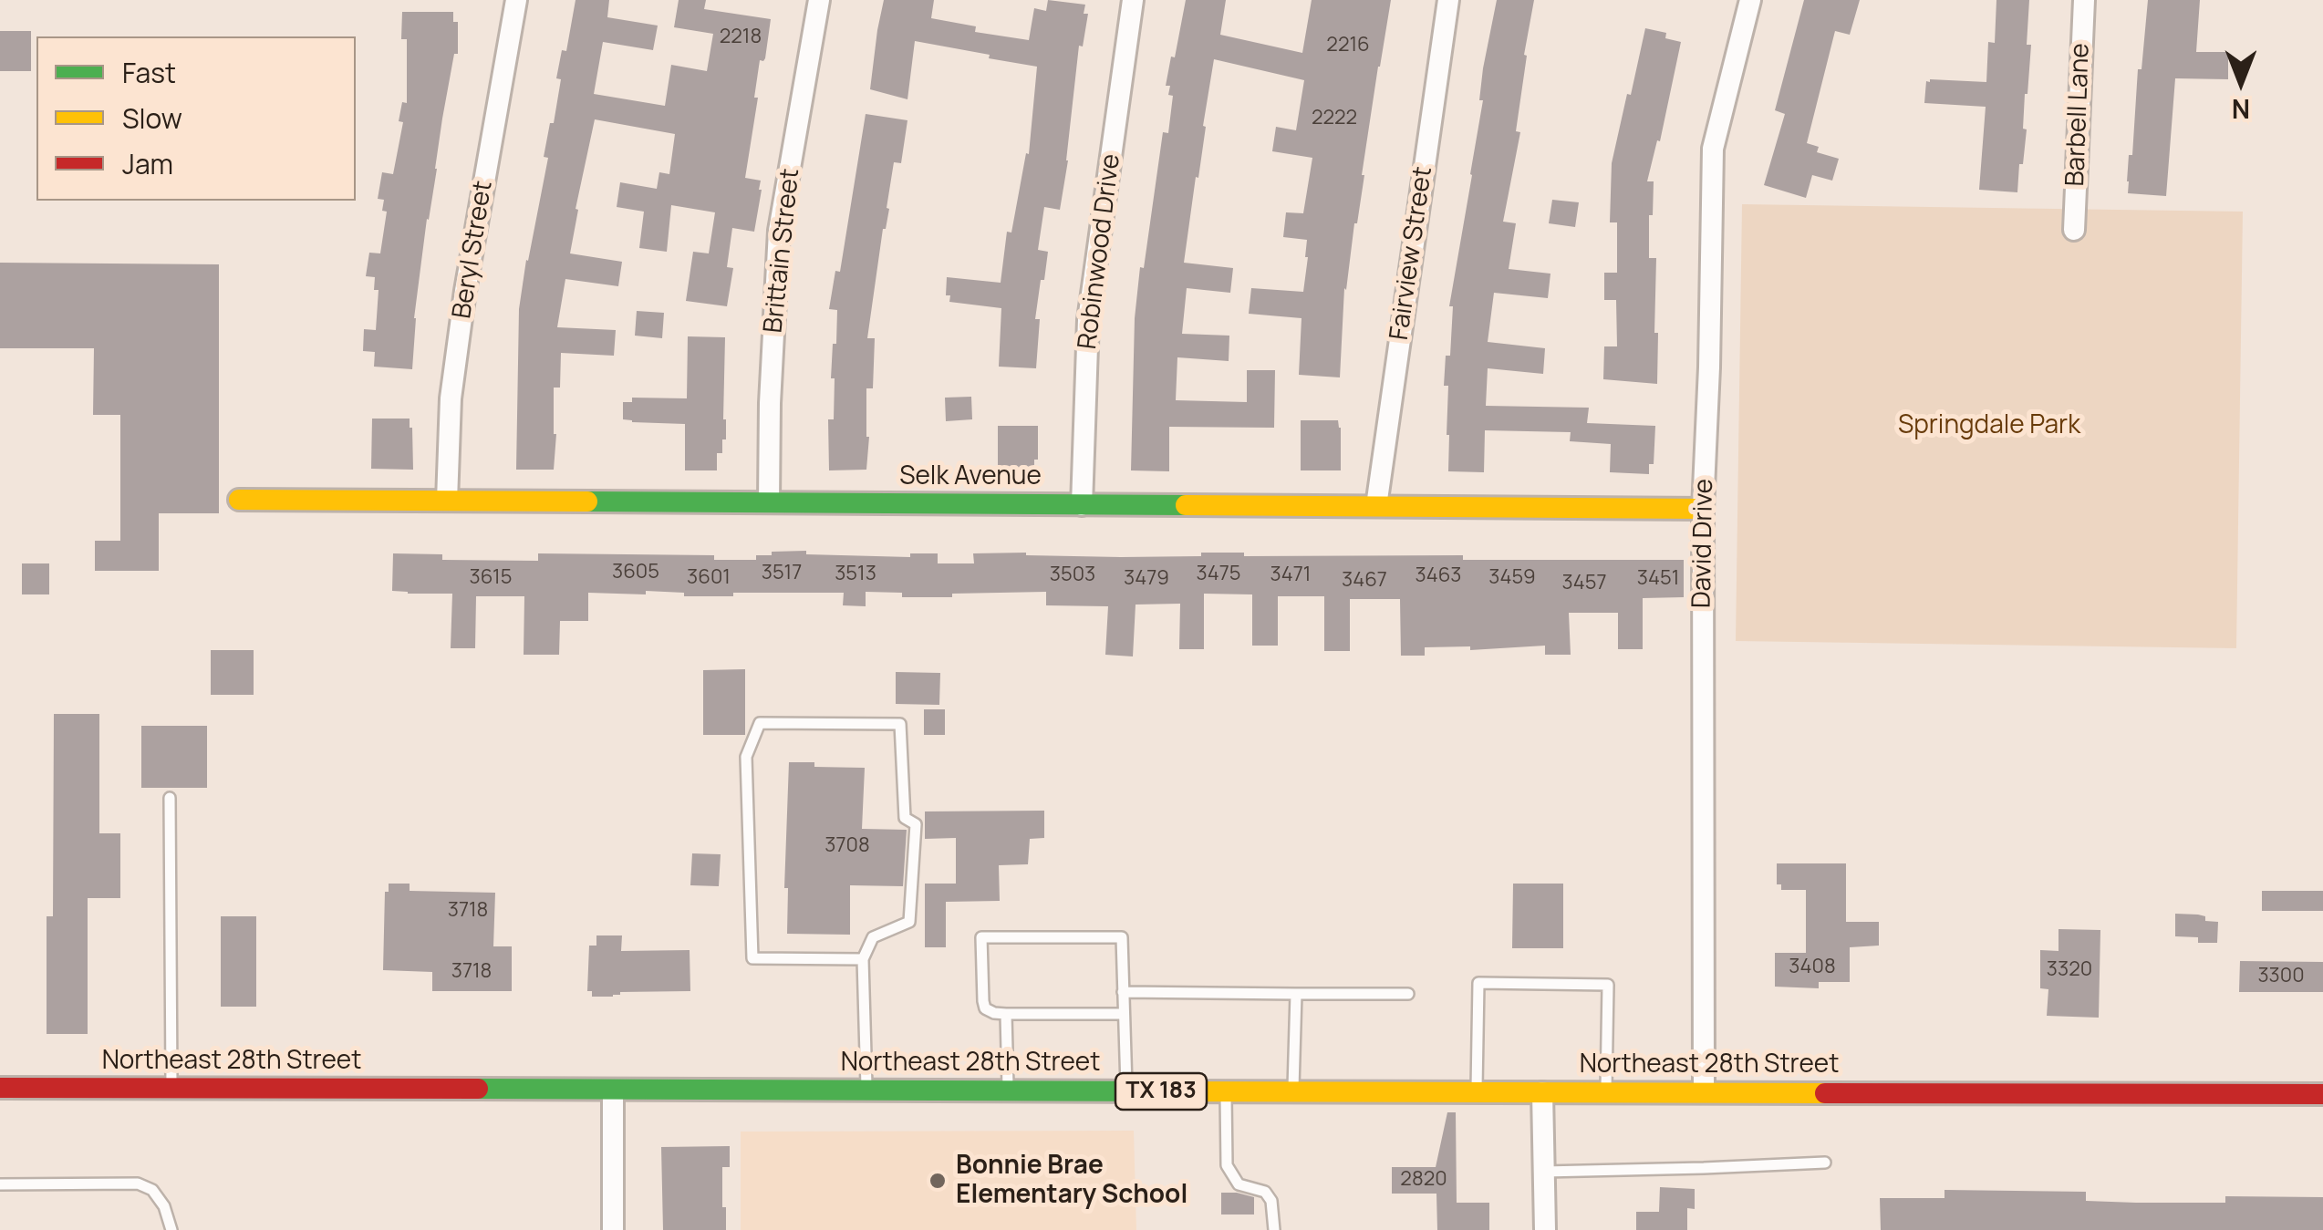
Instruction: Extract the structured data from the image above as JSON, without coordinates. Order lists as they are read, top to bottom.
{
  "streets": {
    "main road": ["Selk Avenue", "Northeast 28th Street", "TX 183"],
    "street": [
      "Barbell Lane",
      "Beryl Street",
      "Brittain Street",
      "Robinwood Drive",
      "Fairview Street",
      "David Drive"
    ]
  },
  "crossings": [
    ["Beryl Street", "Selk Avenue"],
    ["Brittain Street", "Selk Avenue"],
    ["Robinwood Drive", "Selk Avenue"],
    ["Fairview Street", "Selk Avenue"],
    ["Selk Avenue", "David Drive"],
    ["David Drive", "Northeast 28th Street"]
  ],
  "parks": ["Springdale Park"],
  "places": ["Bonnie Brae Elementary School"],
  "house_numbers": [
    "2218",
    "2216",
    "2222",
    "3605",
    "3517",
    "3513",
    "3475",
    "3503",
    "3471",
    "3463",
    "3615",
    "3601",
    "3459",
    "3479",
    "3451",
    "3467",
    "3457",
    "3708",
    "3718",
    "3408",
    "3320",
    "3718",
    "3300",
    "2820"
  ],
  "legend": ["Fast", "Slow", "Jam"],
  "north": "bottom"
}
